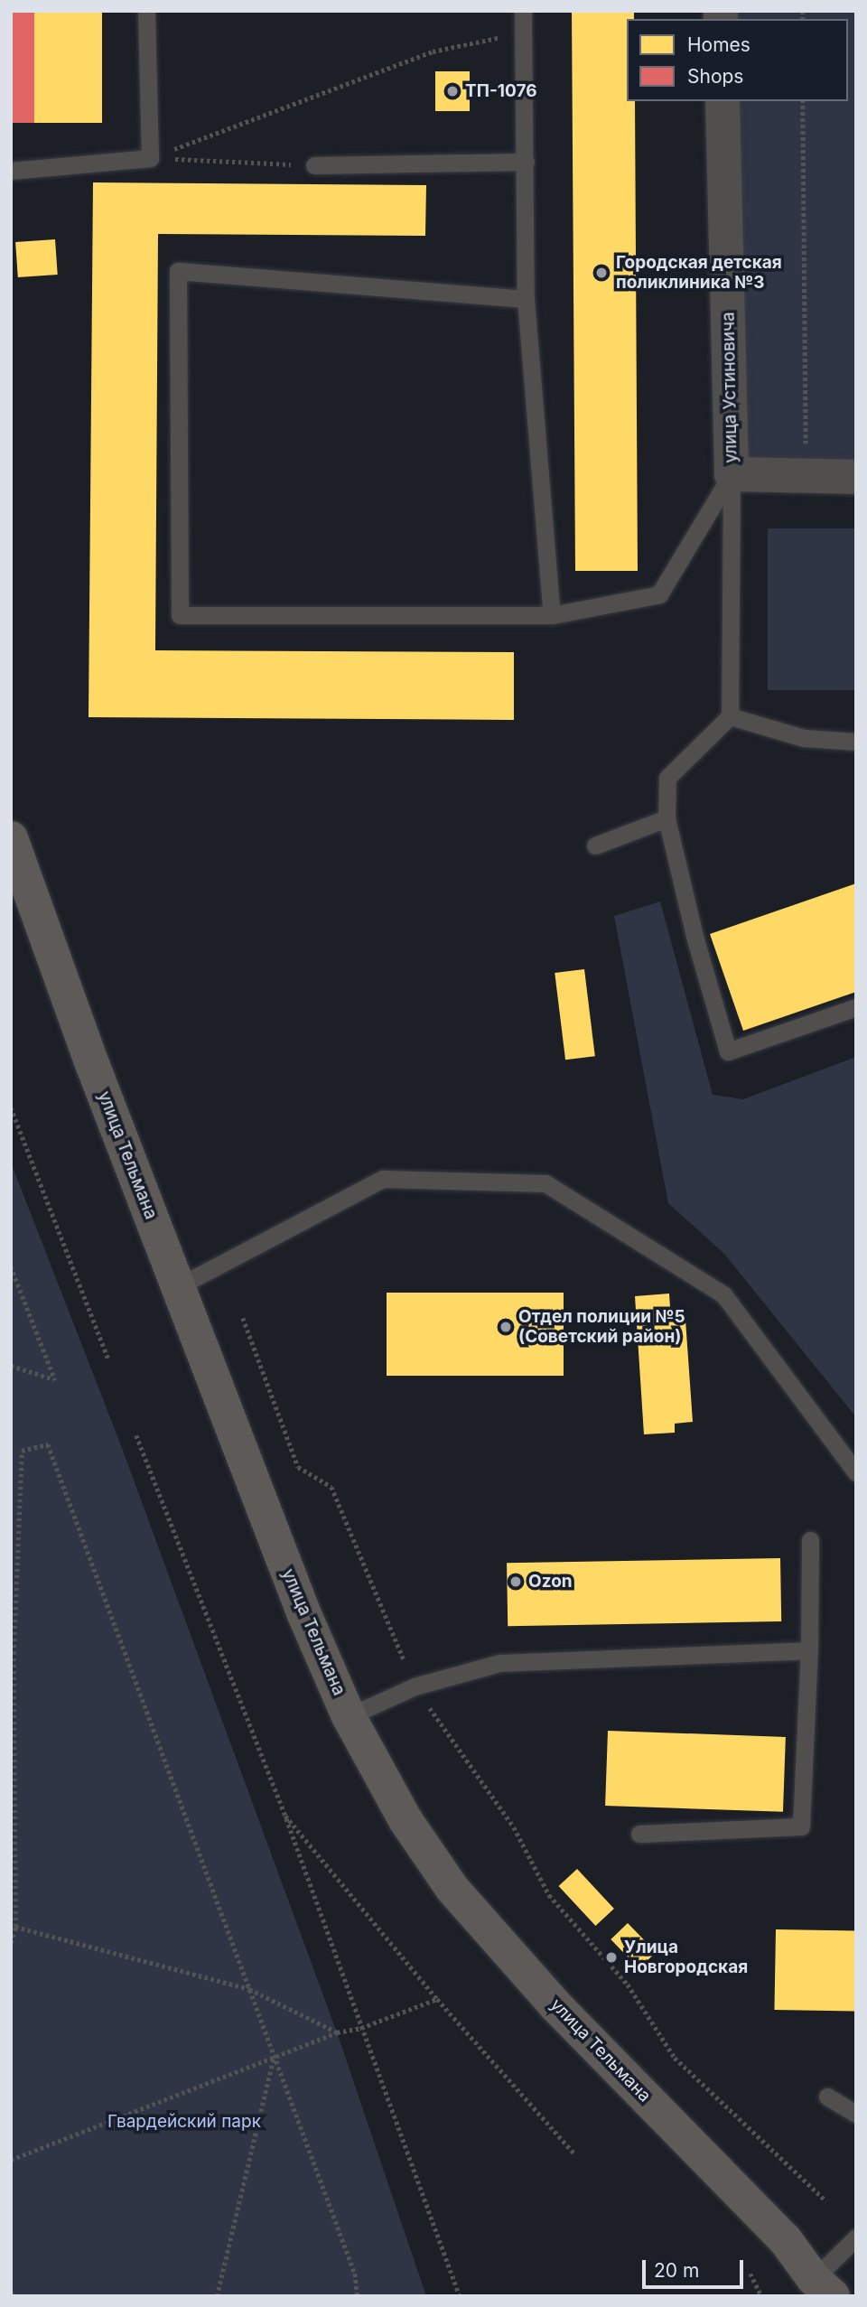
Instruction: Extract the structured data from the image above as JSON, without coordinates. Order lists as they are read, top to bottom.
{
  "streets": {
    "main road": ["улица Тельмана"],
    "street": ["улица Устиновича"]
  },
  "parks": ["Гвардейский парк"],
  "places": [
    "ТП-1076",
    "Городская детская поликлиника №3",
    "Отдел полиции №5 (Советский район)",
    "Ozon",
    "Улица Новгородская"
  ],
  "legend": ["Homes", "Shops"],
  "scale_bar": "20 m"
}
